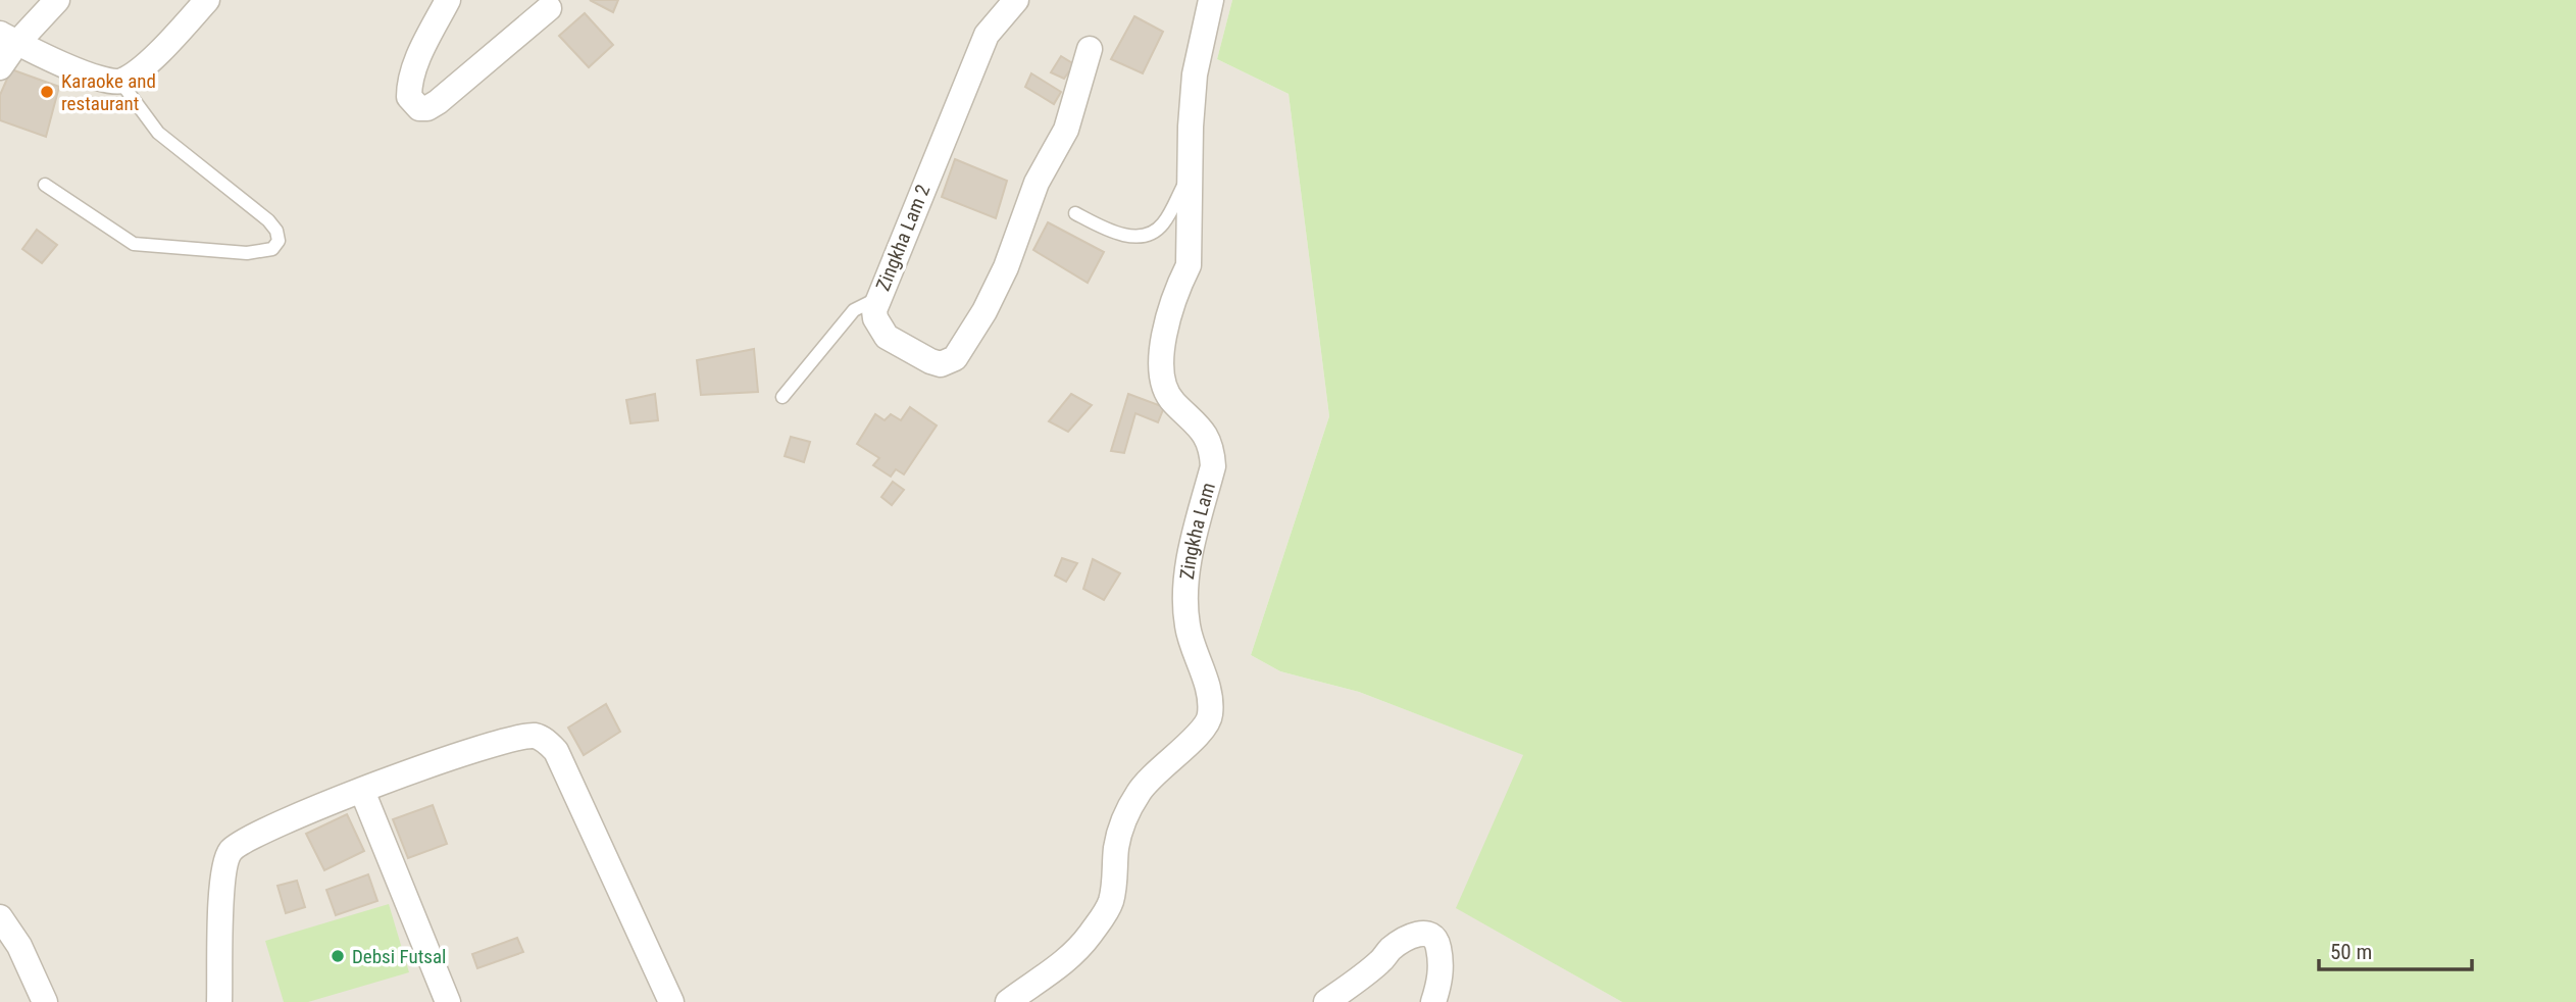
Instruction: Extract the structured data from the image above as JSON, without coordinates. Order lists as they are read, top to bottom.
{
  "streets": {
    "street": ["Zingkha Lam 2", "Zingkha Lam"]
  },
  "places": ["Karaoke and restaurant", "Debsi Futsal"],
  "scale_bar": "50 m"
}
